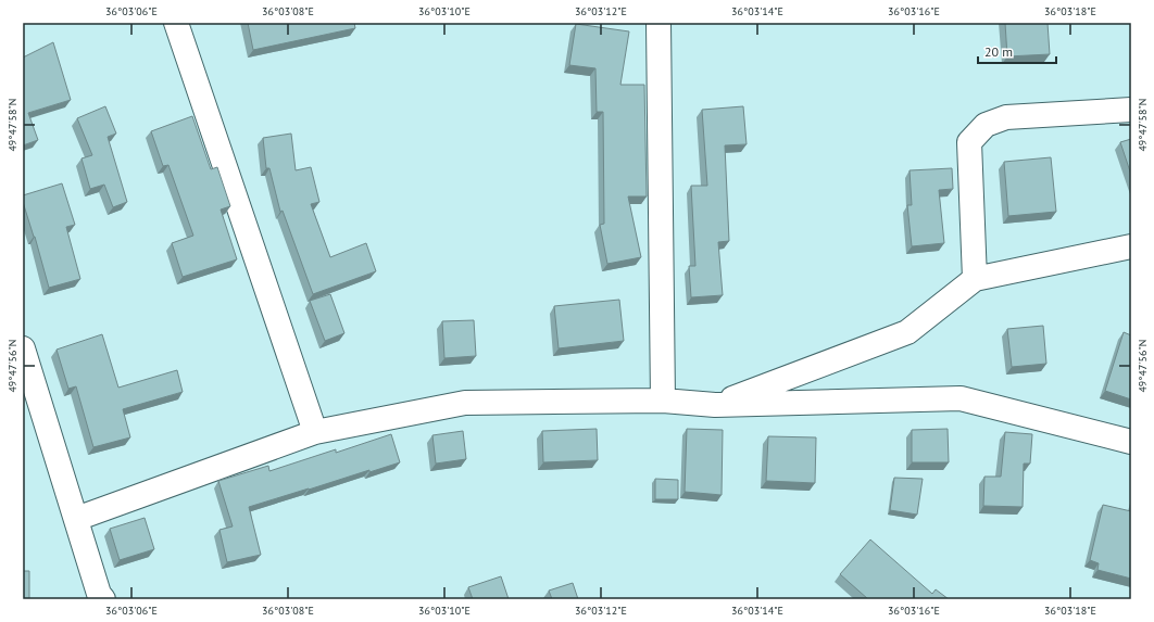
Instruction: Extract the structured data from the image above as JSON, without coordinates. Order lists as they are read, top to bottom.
{
  "scale_bar": "20 m",
  "coordinates": [
    "36°03'06\"E",
    "36°03'08\"E",
    "36°03'10\"E",
    "36°03'12\"E",
    "36°03'14\"E",
    "36°03'16\"E",
    "36°03'18\"E",
    "49°47'58\"N",
    "49°47'56\"N"
  ]
}
